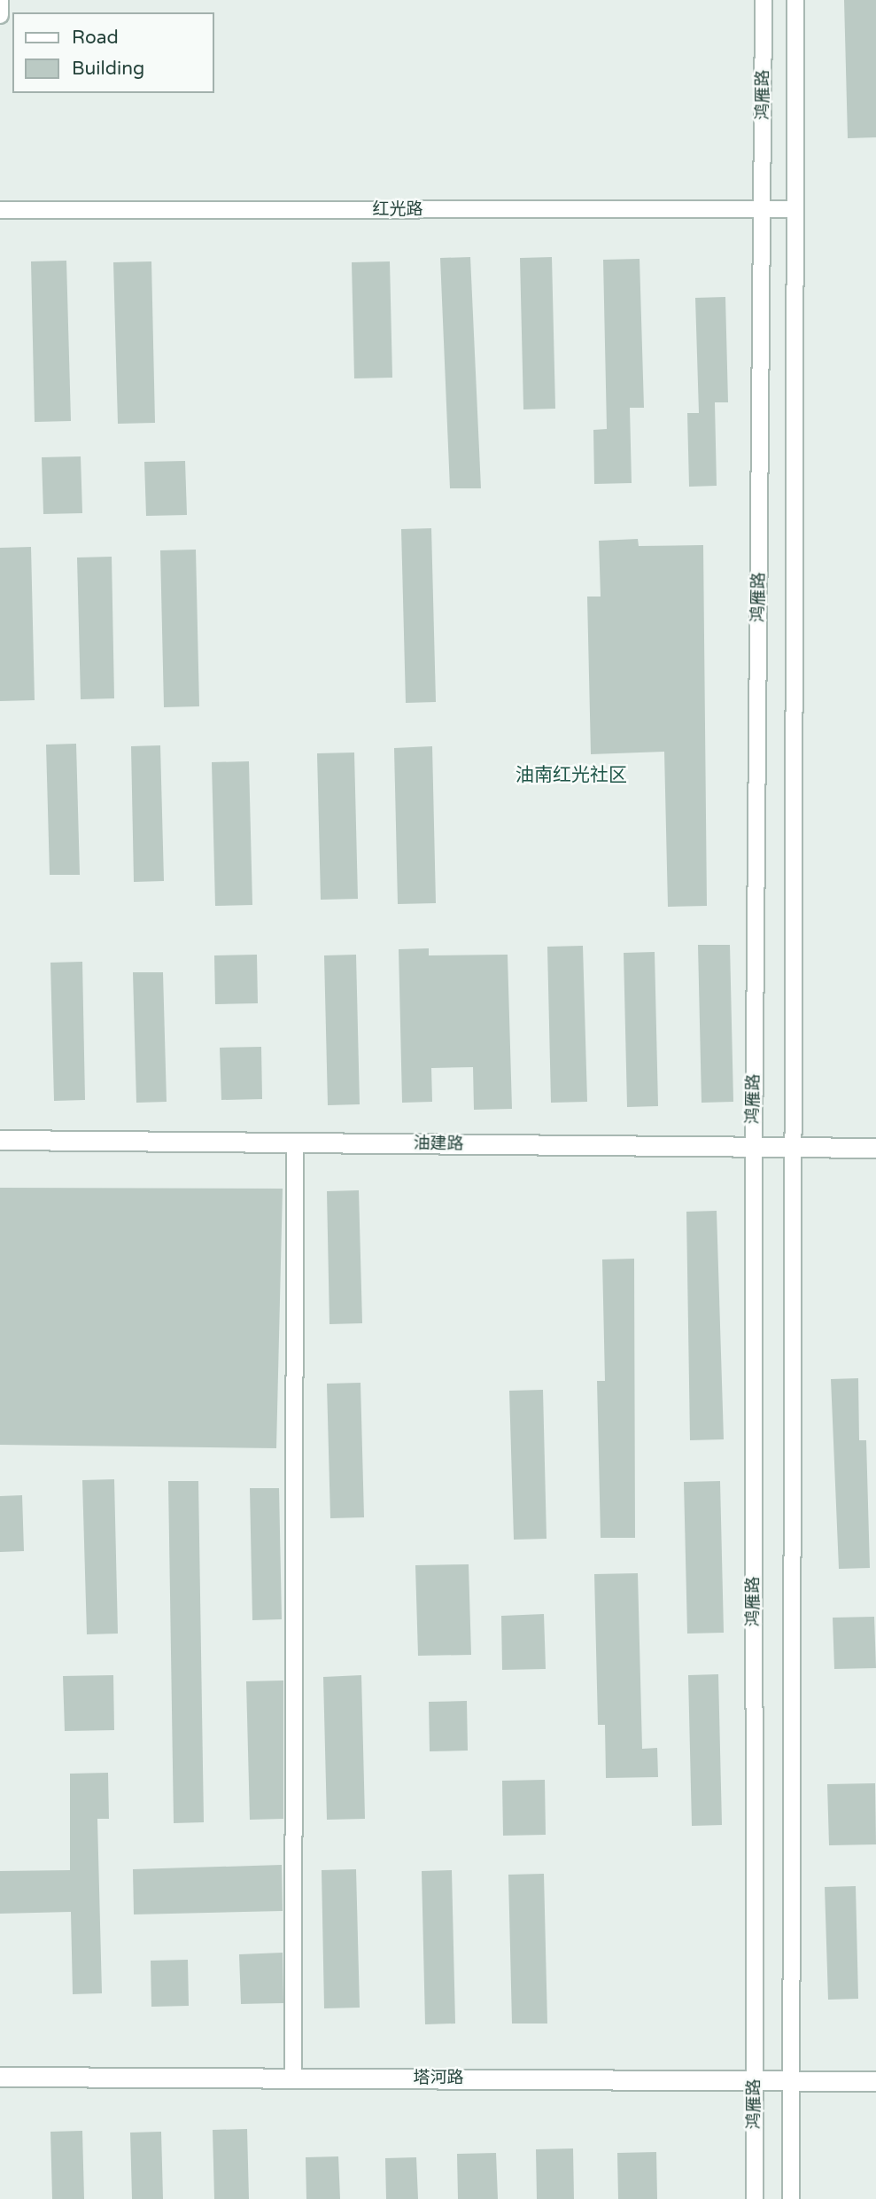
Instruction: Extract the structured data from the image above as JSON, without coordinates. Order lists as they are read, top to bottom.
{
  "streets": {
    "main road": ["油建路", "塔河路"],
    "street": ["鸿雁路", "红光路"]
  },
  "crossings": [
    ["鸿雁路", "红光路"],
    ["鸿雁路", "油建路"],
    ["鸿雁路", "塔河路"]
  ],
  "districts": ["油南红光社区"],
  "legend": ["Road", "Building"]
}
